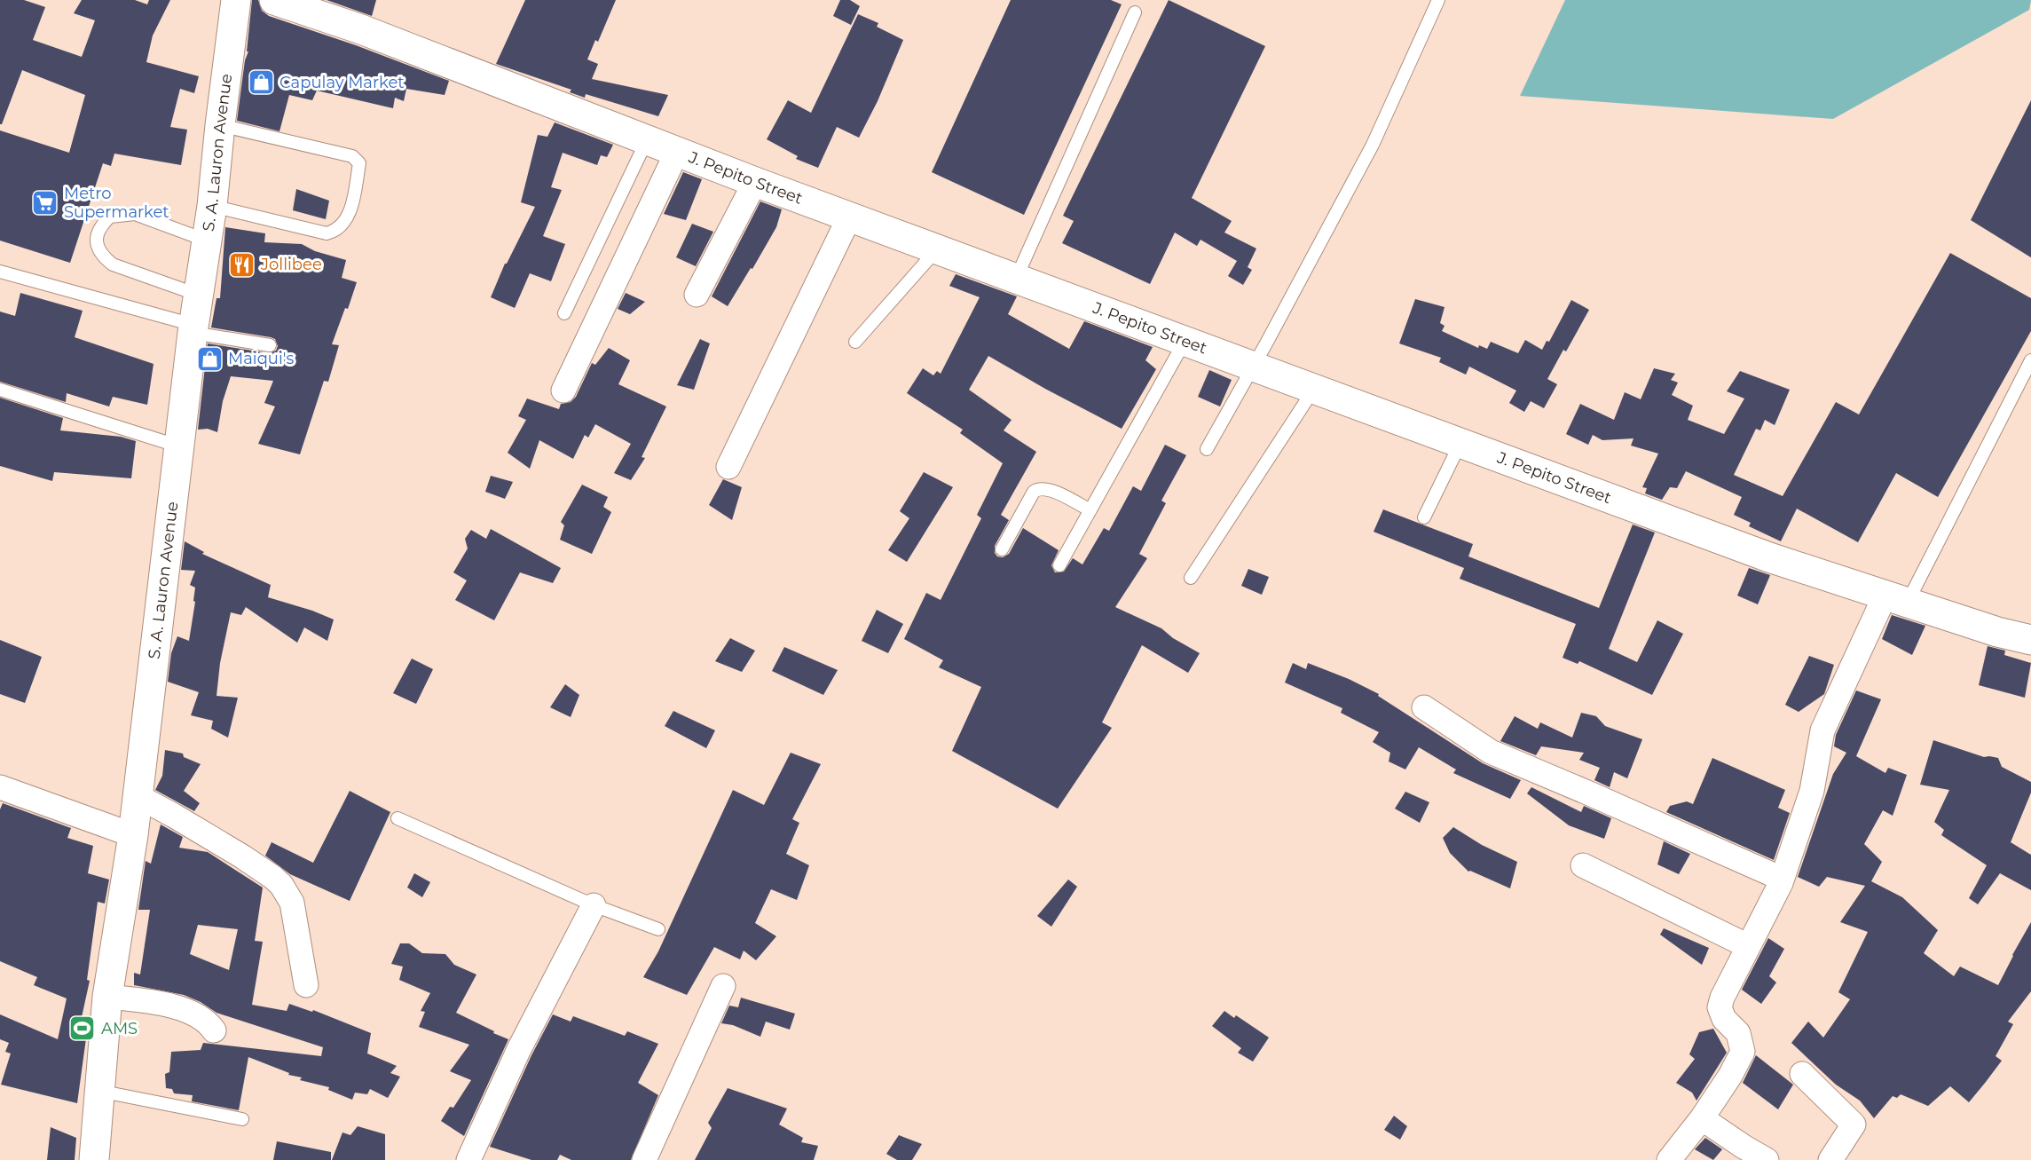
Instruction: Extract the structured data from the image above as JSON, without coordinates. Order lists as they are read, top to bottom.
{
  "streets": {
    "main road": ["S. A. Lauron Avenue", "J. Pepito Street"]
  },
  "places": {
    "shop": ["Capulay Market", "Maiqui's"],
    "supermarket": ["Metro Supermarket"],
    "restaurant": ["Jollibee"],
    "sports": ["AMS"]
  }
}
